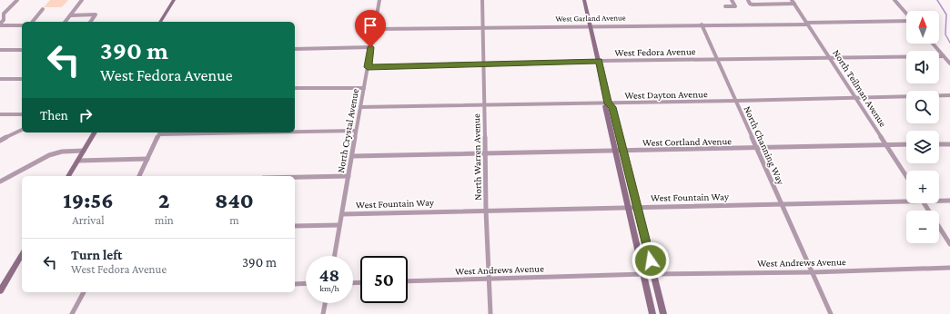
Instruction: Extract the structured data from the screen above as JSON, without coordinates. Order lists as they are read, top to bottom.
{
  "streets": {
    "street": [
      "West Garland Avenue",
      "West Fedora Avenue",
      "North Teilman Avenue",
      "West Dayton Avenue",
      "North Crystal Avenue",
      "West Cortland Avenue",
      "North Channing Way",
      "North Warren Avenue",
      "West Fountain Way",
      "West Andrews Avenue"
    ]
  },
  "crossings": [
    ["West Garland Avenue", "North Teilman Avenue"],
    ["West Garland Avenue", "North Crystal Avenue"],
    ["West Garland Avenue", "North Channing Way"],
    ["West Garland Avenue", "North Warren Avenue"],
    ["West Fedora Avenue", "North Teilman Avenue"],
    ["West Fedora Avenue", "North Crystal Avenue"],
    ["West Fedora Avenue", "North Channing Way"],
    ["West Fedora Avenue", "North Warren Avenue"],
    ["North Teilman Avenue", "West Dayton Avenue"],
    ["North Teilman Avenue", "West Cortland Avenue"],
    ["West Dayton Avenue", "North Crystal Avenue"],
    ["West Dayton Avenue", "North Channing Way"],
    ["West Dayton Avenue", "North Warren Avenue"],
    ["North Crystal Avenue", "West Cortland Avenue"],
    ["North Crystal Avenue", "West Fountain Way"],
    ["West Cortland Avenue", "North Channing Way"],
    ["West Cortland Avenue", "North Warren Avenue"],
    ["North Channing Way", "West Fountain Way"],
    ["North Channing Way", "West Andrews Avenue"],
    ["North Warren Avenue", "West Fountain Way"],
    ["North Warren Avenue", "West Andrews Avenue"]
  ],
  "north": "top",
  "page": {
    "map_buttons": ["+", "−"],
    "turn": ["390 m", "West Fedora Avenue"],
    "then": "Then",
    "eta": [
      "19:56",
      "Arrival",
      "2",
      "min",
      "840",
      "m"
    ],
    "list": [
      {
        "name": "Turn left",
        "note": "West Fedora Avenue",
        "value": "390 m"
      }
    ],
    "speed": "48 km/h",
    "limit": "50"
  }
}
